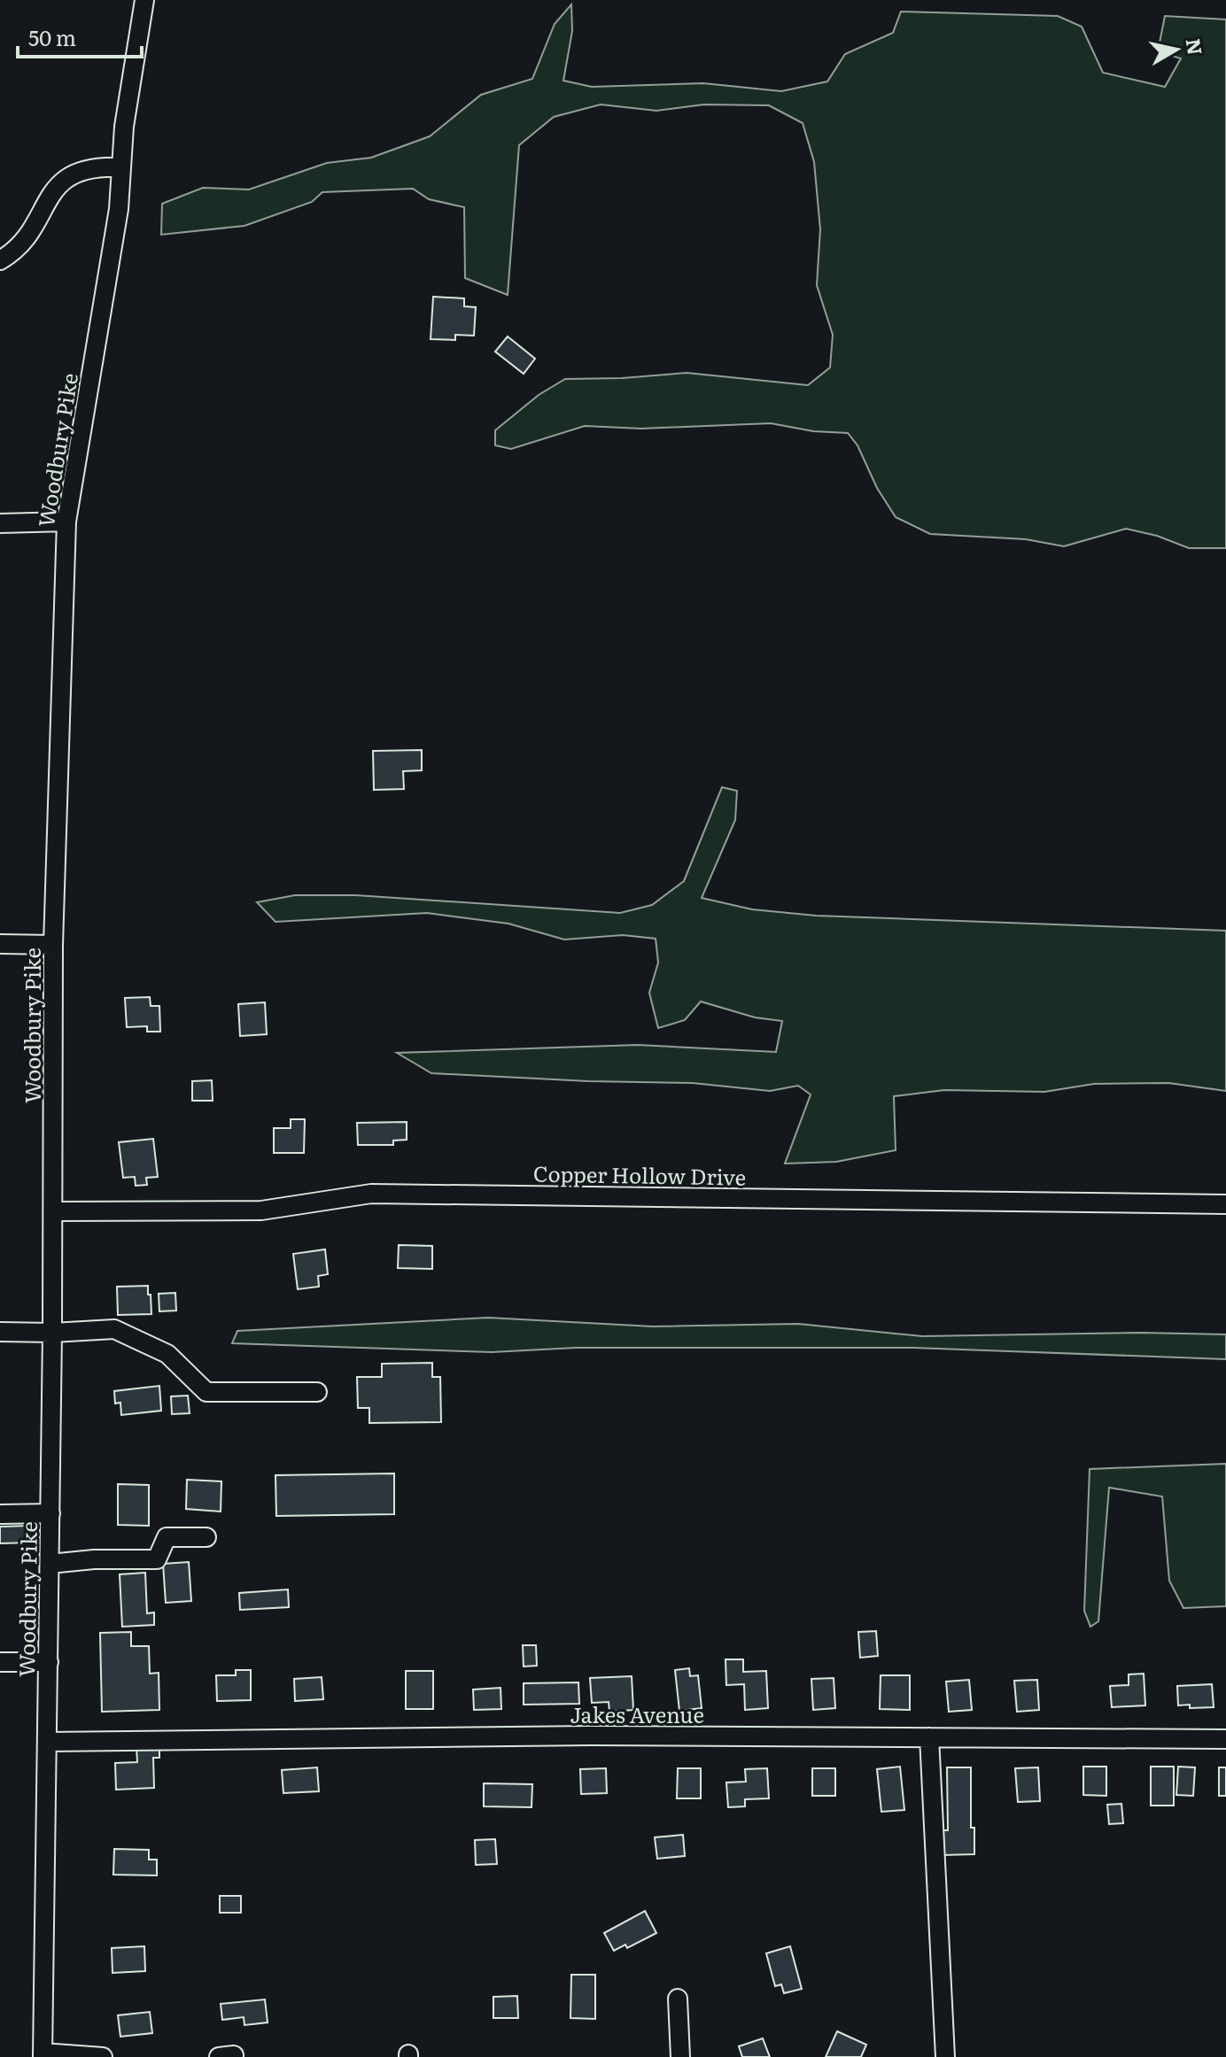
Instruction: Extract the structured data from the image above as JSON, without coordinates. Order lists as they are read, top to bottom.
{
  "streets": {
    "street": ["Woodbury Pike", "Copper Hollow Drive", "Jakes Avenue"]
  },
  "crossings": [
    ["Woodbury Pike", "Copper Hollow Drive"],
    ["Woodbury Pike", "Jakes Avenue"]
  ],
  "scale_bar": "50 m",
  "north": "right"
}
